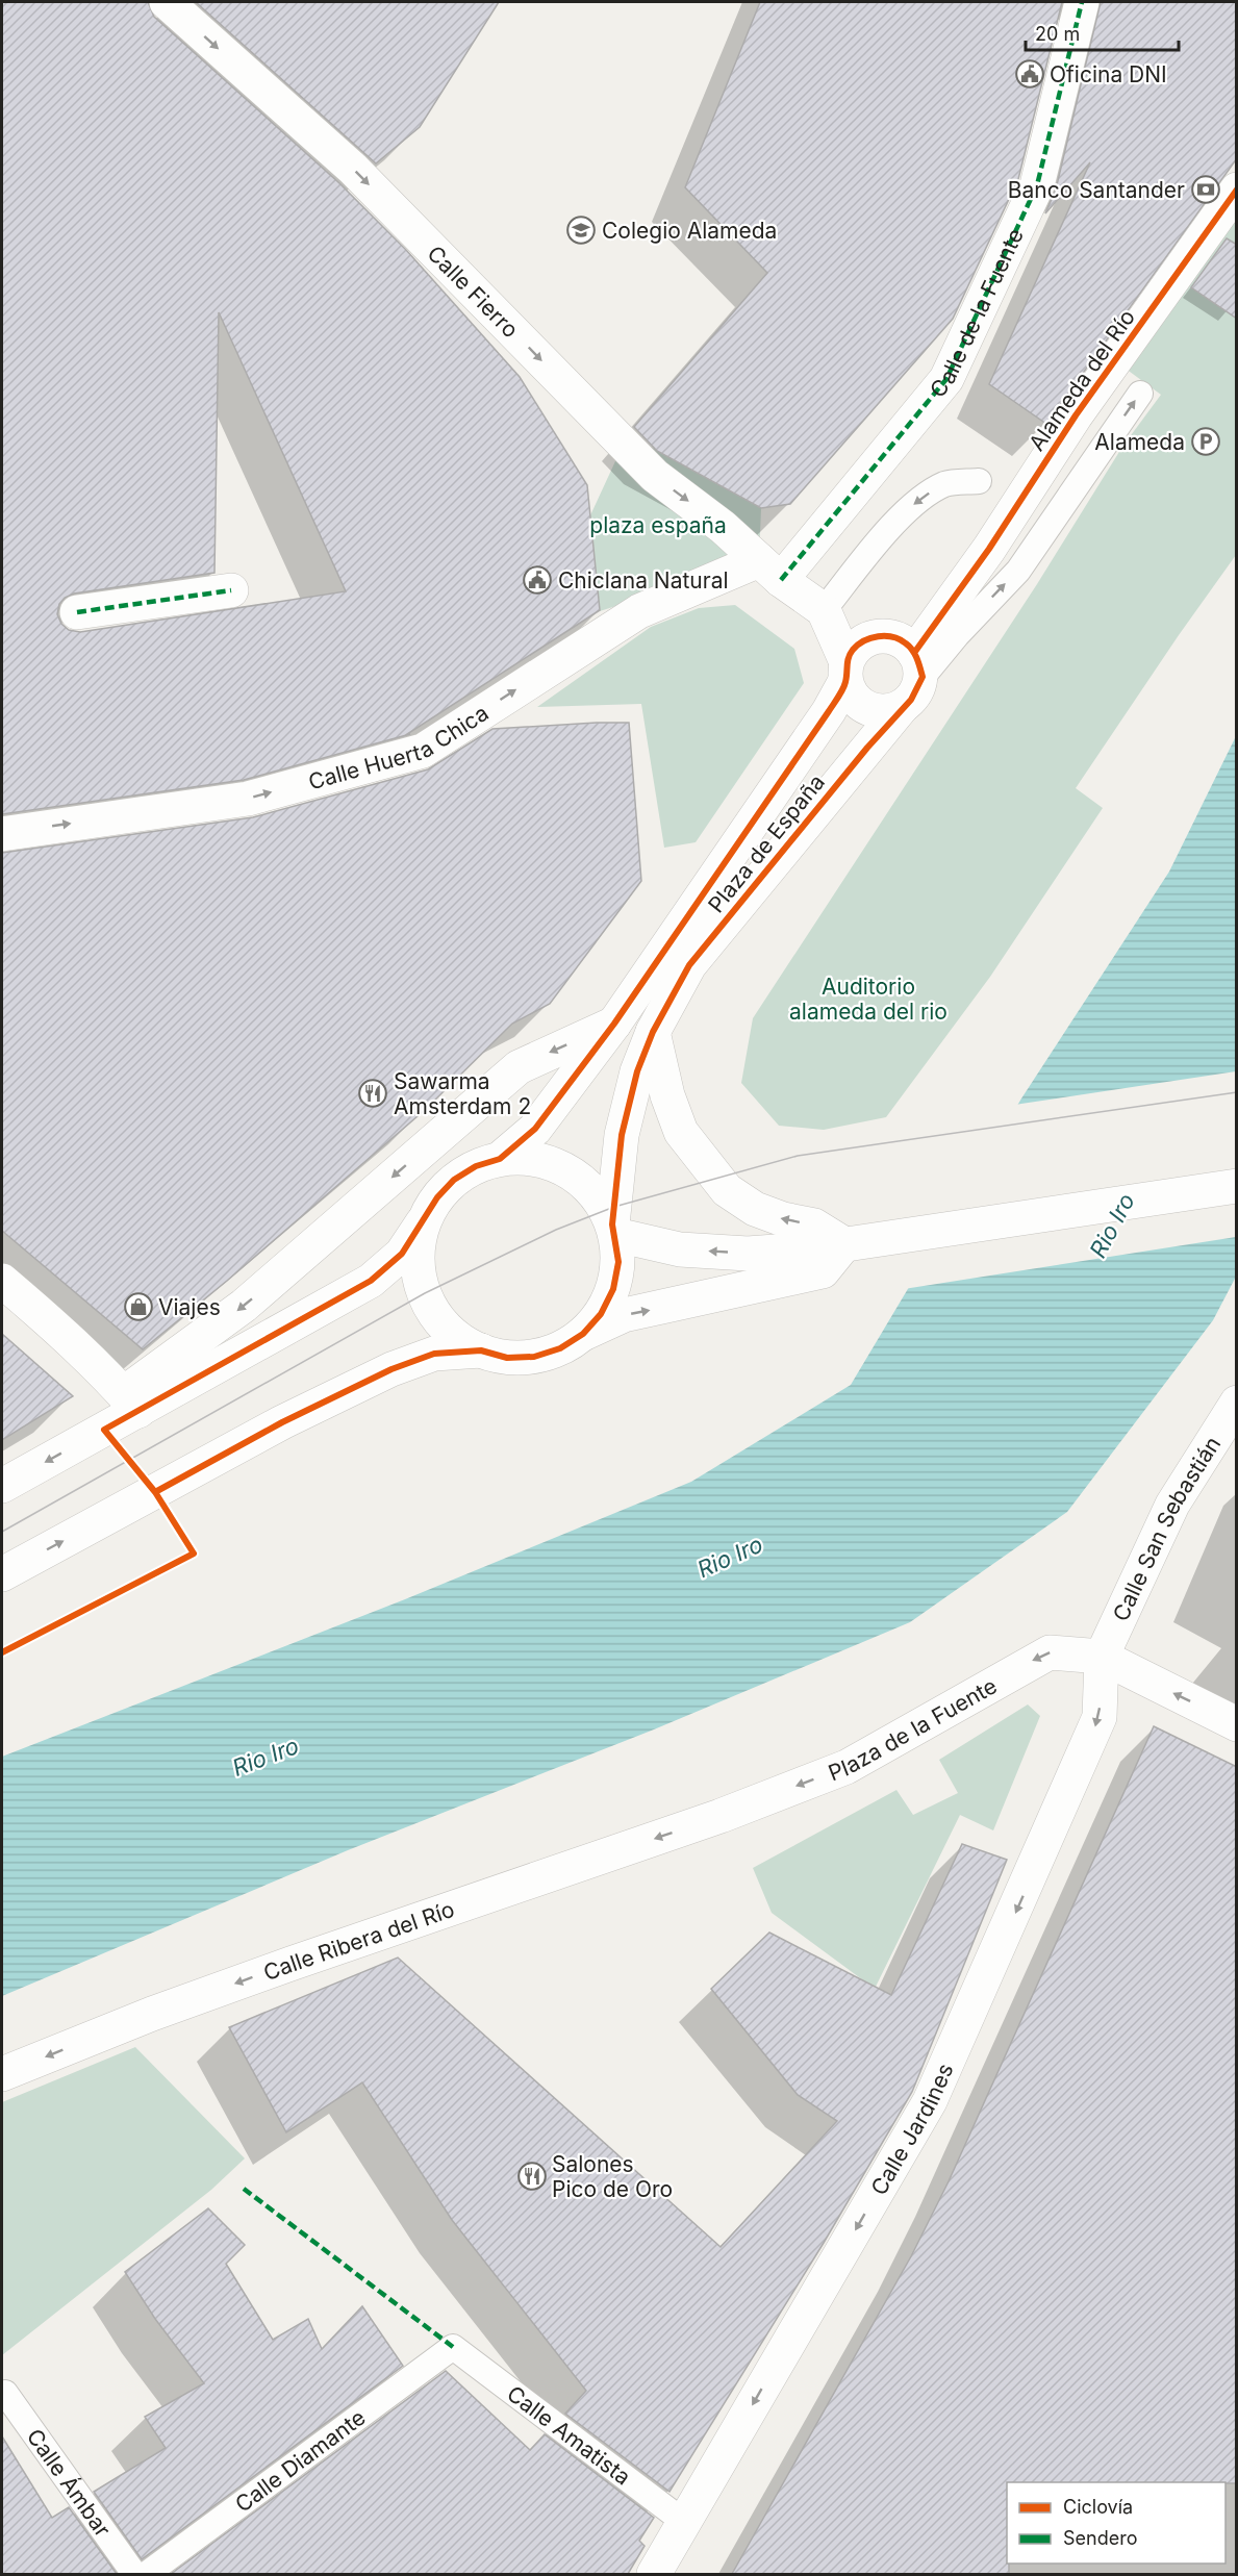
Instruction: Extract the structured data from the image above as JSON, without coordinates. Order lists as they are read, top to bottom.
{
  "streets": {
    "street": [
      "Calle Fierro",
      "Calle de la Fuente",
      "Alameda del Río",
      "Calle Huerta Chica",
      "Plaza de España",
      "Calle San Sebastián",
      "Plaza de la Fuente",
      "Calle Ribera del Río",
      "Calle Jardines"
    ],
    "lane": ["Calle Amatista", "Calle Diamante", "Calle Ámbar"]
  },
  "crossings": [
    ["Calle Fierro", "Calle de la Fuente"],
    ["Calle Fierro", "Calle Huerta Chica"],
    ["Calle de la Fuente", "Calle Huerta Chica"],
    ["Alameda del Río", "Plaza de España"],
    ["Calle San Sebastián", "Plaza de la Fuente"],
    ["Calle San Sebastián", "Calle Jardines"],
    ["Plaza de la Fuente", "Calle Ribera del Río"],
    ["Plaza de la Fuente", "Calle Jardines"],
    ["Calle Jardines", "Calle Amatista"],
    ["Calle Amatista", "Calle Diamante"]
  ],
  "one_way": [
    "Calle Fierro",
    "Calle Huerta Chica",
    "Plaza de la Fuente",
    "Calle Ribera del Río",
    "Calle Jardines"
  ],
  "water": ["Rio Iro"],
  "parks": ["plaza españa", "Auditorio alameda del rio"],
  "places": {
    "public building": ["Oficina DNI", "Chiclana Natural"],
    "bank": ["Banco Santander"],
    "school or university": ["Colegio Alameda"],
    "parking": ["Alameda"],
    "restaurant": ["Sawarma Amsterdam 2", "Salones Pico de Oro"],
    "shop": ["Viajes"]
  },
  "legend": ["Ciclovía", "Sendero"],
  "scale_bar": "20 m"
}
